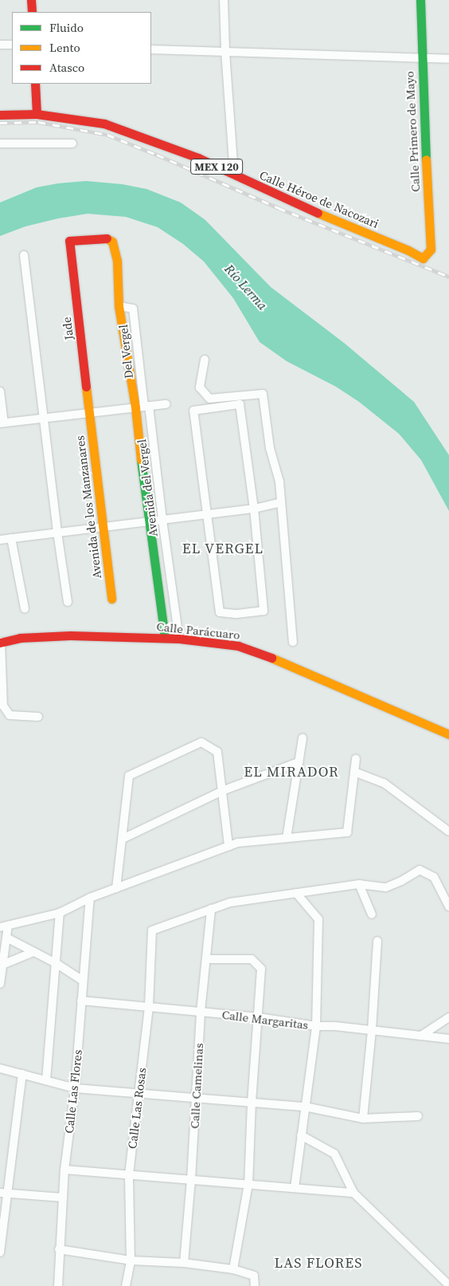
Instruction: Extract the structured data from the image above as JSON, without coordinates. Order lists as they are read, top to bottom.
{
  "streets": {
    "main road": [
      "Calle Primero de Mayo",
      "MEX 120",
      "Calle Héroe de Nacozari",
      "Jade",
      "Del Vergel",
      "Avenida del Vergel",
      "Avenida de los Manzanares",
      "Calle Parácuaro"
    ],
    "street": [
      "Calle Margaritas",
      "Calle Camelinas",
      "Calle Las Flores",
      "Calle Las Rosas"
    ]
  },
  "crossings": [
    ["Calle Primero de Mayo", "Calle Héroe de Nacozari"],
    ["Jade", "Del Vergel"],
    ["Jade", "Avenida de los Manzanares"],
    ["Del Vergel", "Avenida del Vergel"],
    ["Avenida del Vergel", "Calle Parácuaro"],
    ["Calle Margaritas", "Calle Camelinas"],
    ["Calle Margaritas", "Calle Las Flores"],
    ["Calle Margaritas", "Calle Las Rosas"],
    ["Calle Camelinas", "Calle Las Rosas"]
  ],
  "districts": ["EL VERGEL", "EL MIRADOR", "LAS FLORES"],
  "water": ["Río Lerma"],
  "legend": ["Fluido", "Lento", "Atasco"]
}
